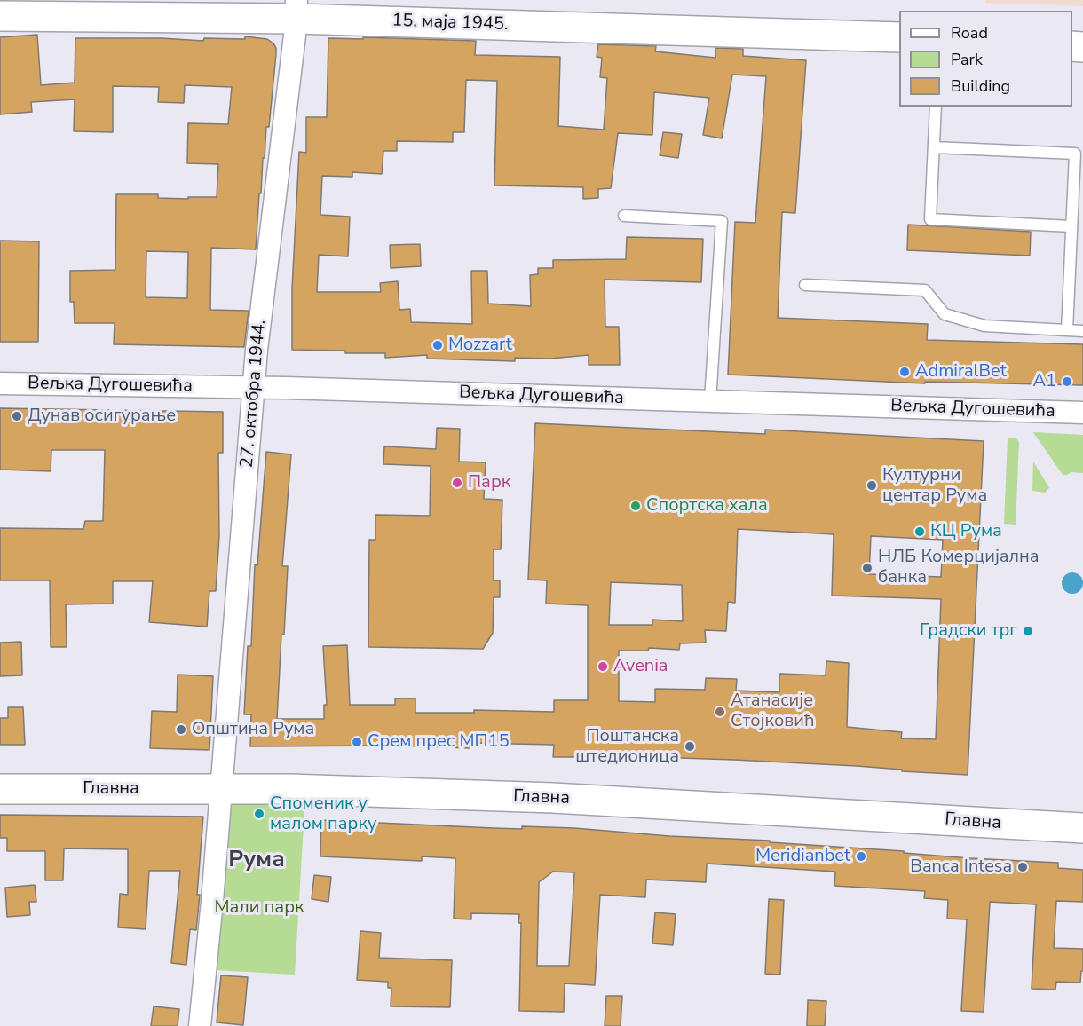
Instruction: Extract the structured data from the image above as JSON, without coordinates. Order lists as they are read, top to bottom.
{
  "streets": {
    "main road": ["15. маја 1945.", "Главна"],
    "street": ["Вељка Дугошевића", "27. октобра 1944."]
  },
  "crossings": [
    ["15. маја 1945.", "27. октобра 1944."],
    ["Вељка Дугошевића", "27. октобра 1944."],
    ["27. октобра 1944.", "Главна"]
  ],
  "districts": ["Рума"],
  "parks": ["Мали парк"],
  "places": [
    "Mozzart",
    "AdmiralBet",
    "A1",
    "Дунав осигурање",
    "Парк",
    "Културни центар Рума",
    "Спортска хала",
    "КЦ Рума",
    "НЛБ Комерцијална банка",
    "Градски трг",
    "Avenia",
    "Атанасије Стојковић",
    "Општина Рума",
    "Срем прес МП15",
    "Поштанска штедионица",
    "Споменик у малом парку",
    "Meridianbet",
    "Banca Intesa"
  ],
  "legend": ["Road", "Park", "Building"]
}
